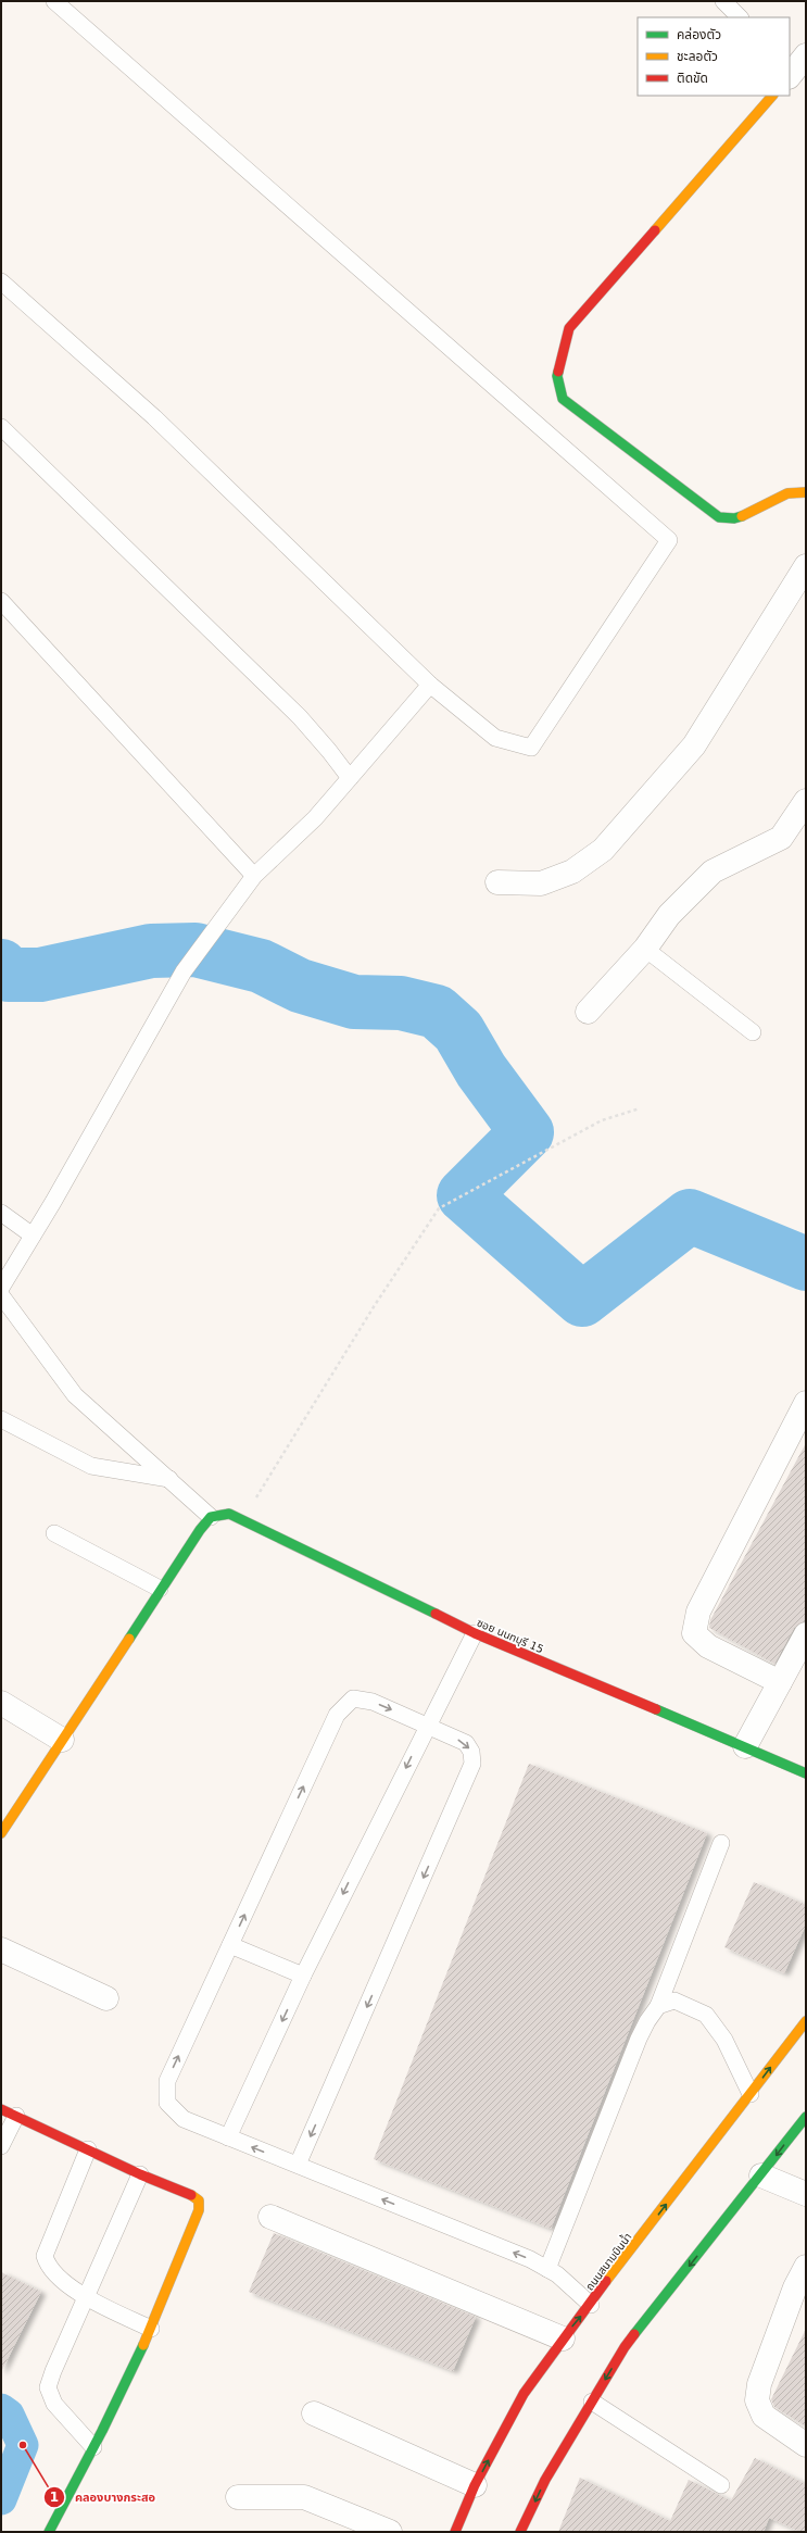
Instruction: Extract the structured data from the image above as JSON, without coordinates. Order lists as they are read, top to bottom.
{
  "streets": {
    "street": ["ซอย นนทบุรี 15", "ถนนสนามบินน้ำ"]
  },
  "places": ["คลองบางกระสอ"],
  "legend": ["คล่องตัว", "ชะลอตัว", "ติดขัด"]
}
